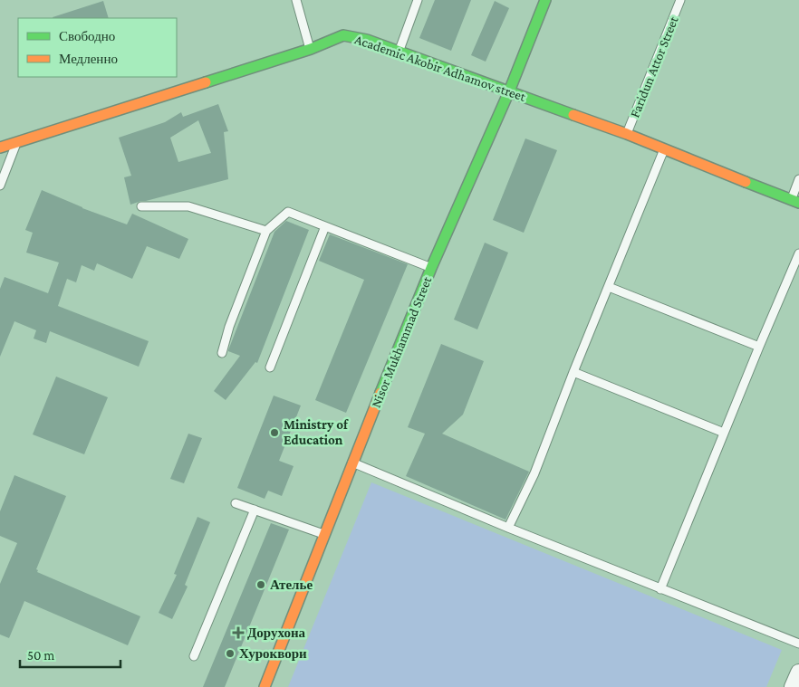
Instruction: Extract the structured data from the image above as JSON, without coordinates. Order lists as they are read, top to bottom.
{
  "streets": {
    "street": ["Academic Akobir Adhamov street", "Nisor Mukhammad Street"],
    "lane": ["Faridun Attor Street"]
  },
  "crossings": [
    ["Faridun Attor Street", "Academic Akobir Adhamov street"],
    ["Academic Akobir Adhamov street", "Nisor Mukhammad Street"]
  ],
  "places": {
    "other": ["Ministry of Education", "Ателье", "Хуроквори"],
    "health": ["Дорухона"]
  },
  "legend": ["Свободно", "Медленно"],
  "scale_bar": "50 m"
}
